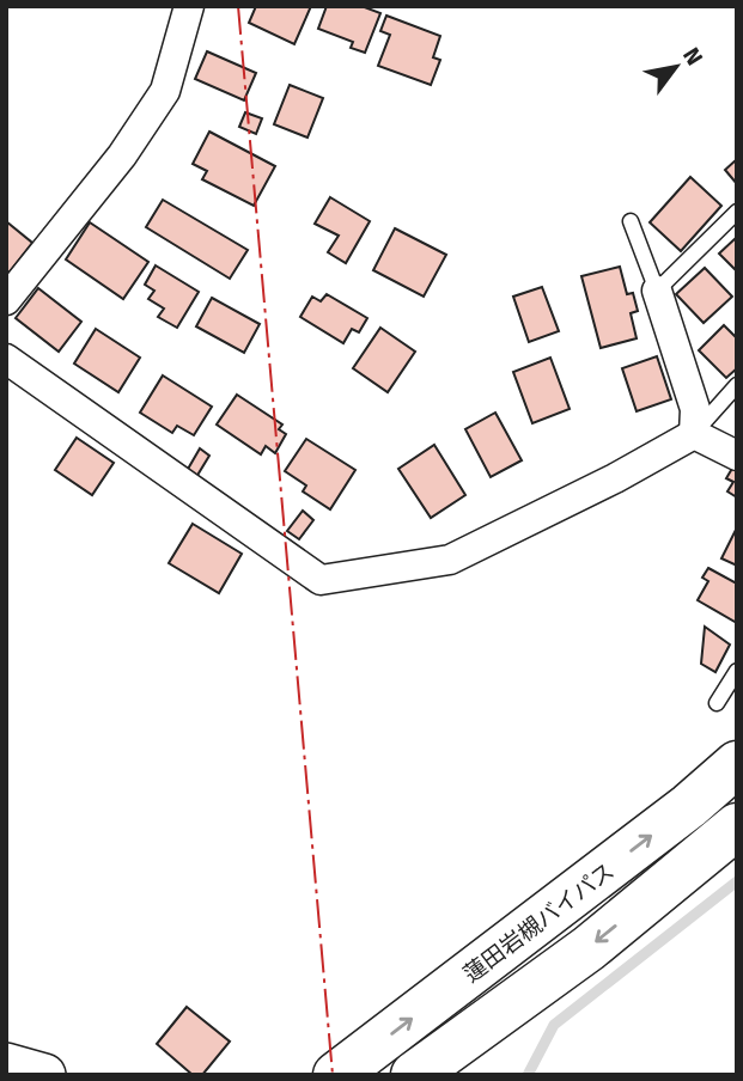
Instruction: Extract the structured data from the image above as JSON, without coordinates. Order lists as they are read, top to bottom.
{
  "streets": {
    "highway": ["蓮田岩槻バイパス"]
  },
  "north": "top right"
}
